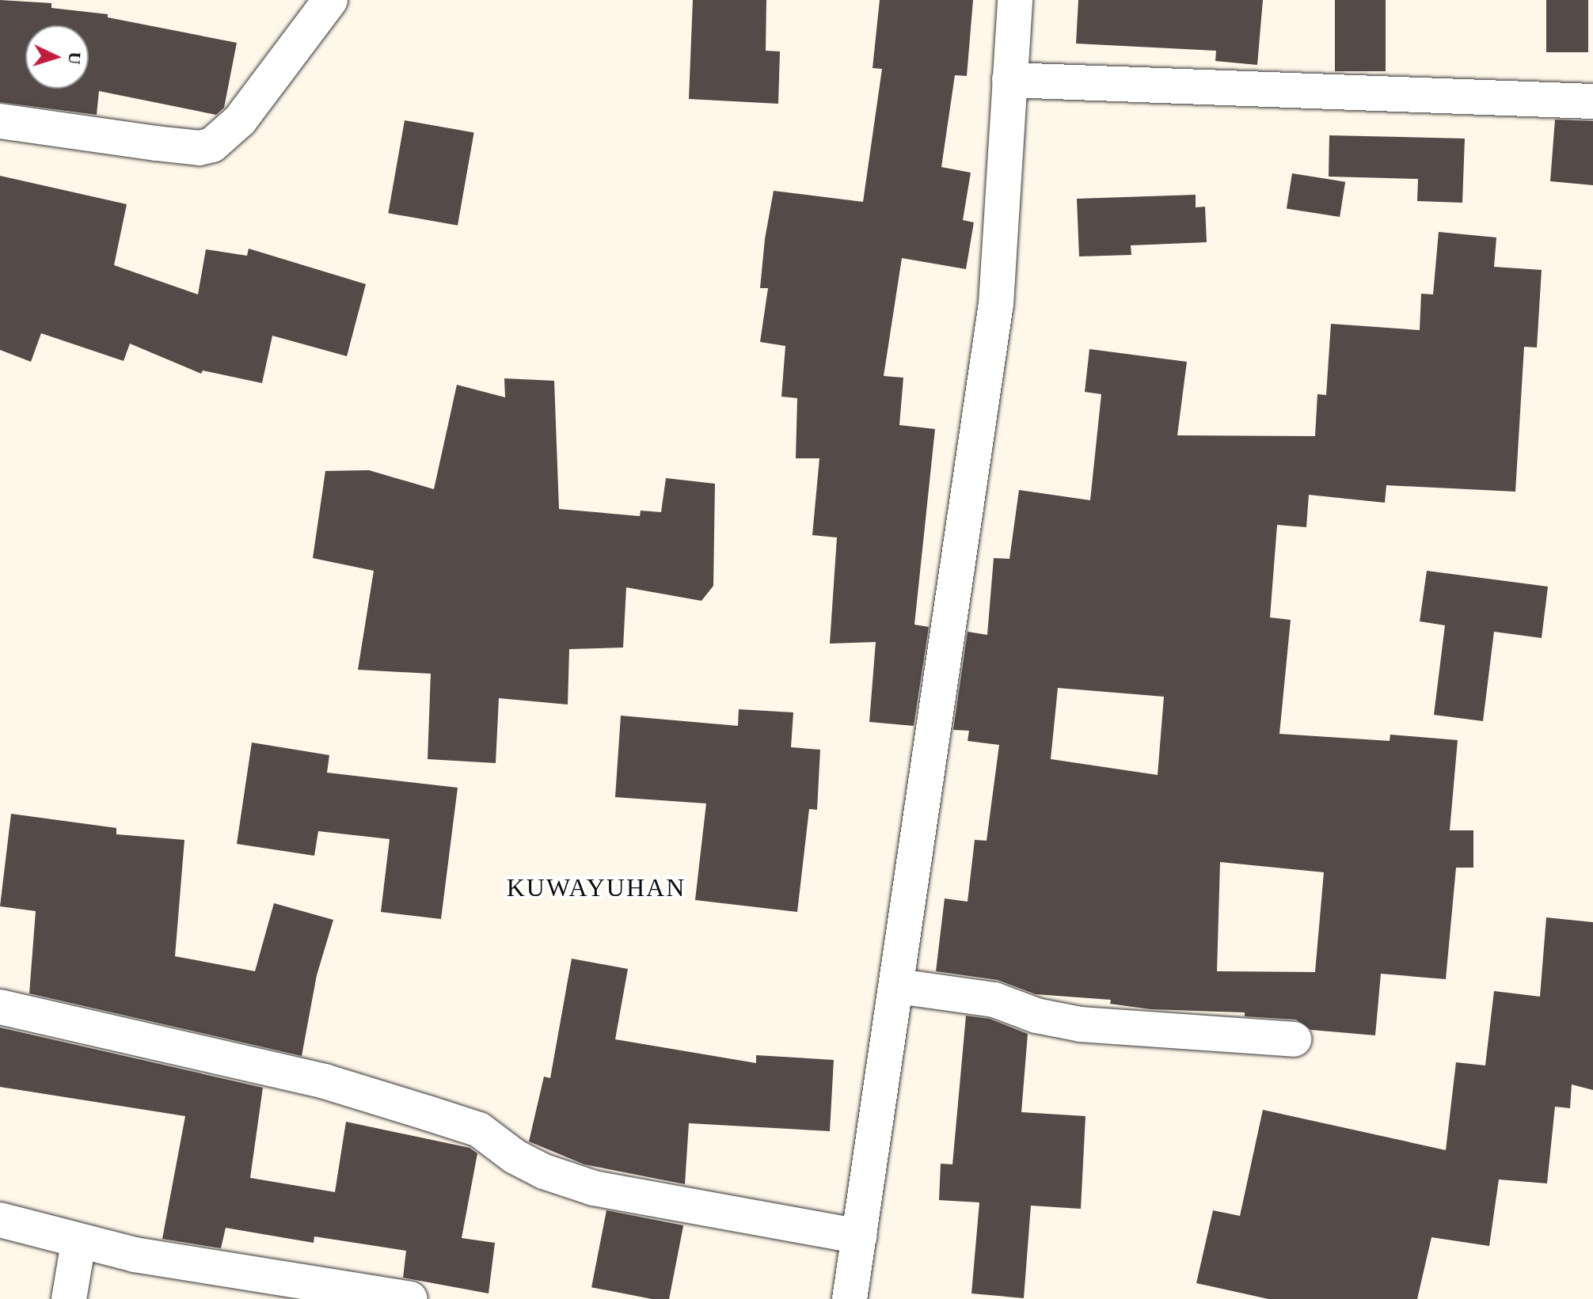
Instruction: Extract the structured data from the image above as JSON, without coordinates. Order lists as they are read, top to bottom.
{
  "districts": ["KUWAYUHAN"],
  "north": "right"
}
